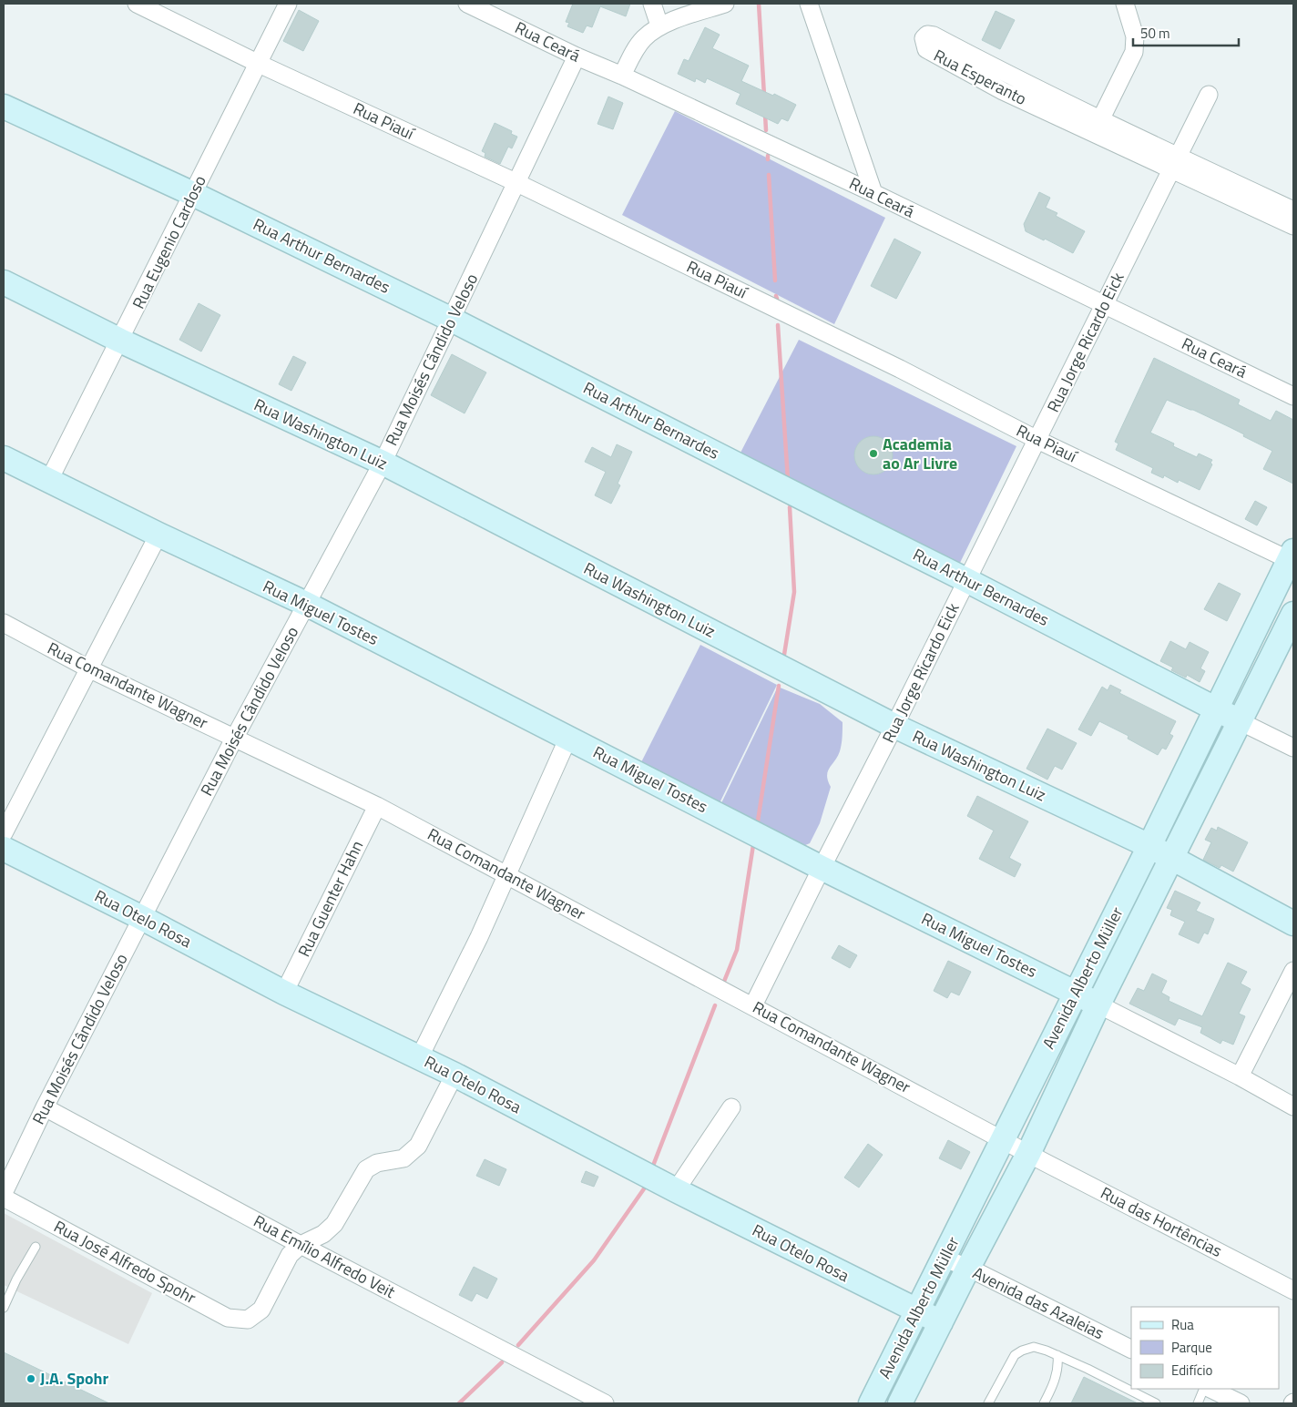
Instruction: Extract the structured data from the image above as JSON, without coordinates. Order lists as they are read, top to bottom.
{
  "streets": {
    "street": [
      "Rua Ceará",
      "Rua Esperanto",
      "Rua Piauí",
      "Rua Eugenio Cardoso",
      "Rua Arthur Bernardes",
      "Rua Jorge Ricardo Eick",
      "Rua Moisés Cândido Veloso",
      "Rua Washington Luiz",
      "Rua Miguel Tostes",
      "Rua Comandante Wagner",
      "Rua Guenter Hahn",
      "Rua Otelo Rosa",
      "Avenida Alberto Müller",
      "Rua das Hortências",
      "Rua Emílio Alfredo Veit",
      "Rua José Alfredo Spohr",
      "Avenida das Azaleias"
    ]
  },
  "crossings": [
    ["Rua Ceará", "Rua Jorge Ricardo Eick"],
    ["Rua Ceará", "Rua Moisés Cândido Veloso"],
    ["Rua Esperanto", "Rua Jorge Ricardo Eick"],
    ["Rua Piauí", "Rua Eugenio Cardoso"],
    ["Rua Piauí", "Rua Jorge Ricardo Eick"],
    ["Rua Piauí", "Rua Moisés Cândido Veloso"],
    ["Rua Piauí", "Avenida Alberto Müller"],
    ["Rua Eugenio Cardoso", "Rua Arthur Bernardes"],
    ["Rua Eugenio Cardoso", "Rua Washington Luiz"],
    ["Rua Eugenio Cardoso", "Rua Miguel Tostes"],
    ["Rua Arthur Bernardes", "Rua Jorge Ricardo Eick"],
    ["Rua Arthur Bernardes", "Rua Moisés Cândido Veloso"],
    ["Rua Arthur Bernardes", "Avenida Alberto Müller"],
    ["Rua Jorge Ricardo Eick", "Rua Washington Luiz"],
    ["Rua Jorge Ricardo Eick", "Rua Miguel Tostes"],
    ["Rua Jorge Ricardo Eick", "Rua Comandante Wagner"],
    ["Rua Moisés Cândido Veloso", "Rua Washington Luiz"],
    ["Rua Moisés Cândido Veloso", "Rua Miguel Tostes"],
    ["Rua Moisés Cândido Veloso", "Rua Comandante Wagner"],
    ["Rua Moisés Cândido Veloso", "Rua Otelo Rosa"],
    ["Rua Moisés Cândido Veloso", "Rua Emílio Alfredo Veit"],
    ["Rua Washington Luiz", "Avenida Alberto Müller"],
    ["Rua Miguel Tostes", "Avenida Alberto Müller"],
    ["Rua Comandante Wagner", "Rua Guenter Hahn"],
    ["Rua Comandante Wagner", "Avenida Alberto Müller"],
    ["Rua Comandante Wagner", "Rua das Hortências"],
    ["Rua Guenter Hahn", "Rua Otelo Rosa"],
    ["Rua Otelo Rosa", "Avenida Alberto Müller"],
    ["Avenida Alberto Müller", "Rua das Hortências"],
    ["Avenida Alberto Müller", "Avenida das Azaleias"],
    ["Rua Emílio Alfredo Veit", "Rua José Alfredo Spohr"]
  ],
  "places": ["Academia ao Ar Livre", "J.A. Spohr"],
  "legend": ["Rua", "Parque", "Edifício"],
  "scale_bar": "50 m"
}
